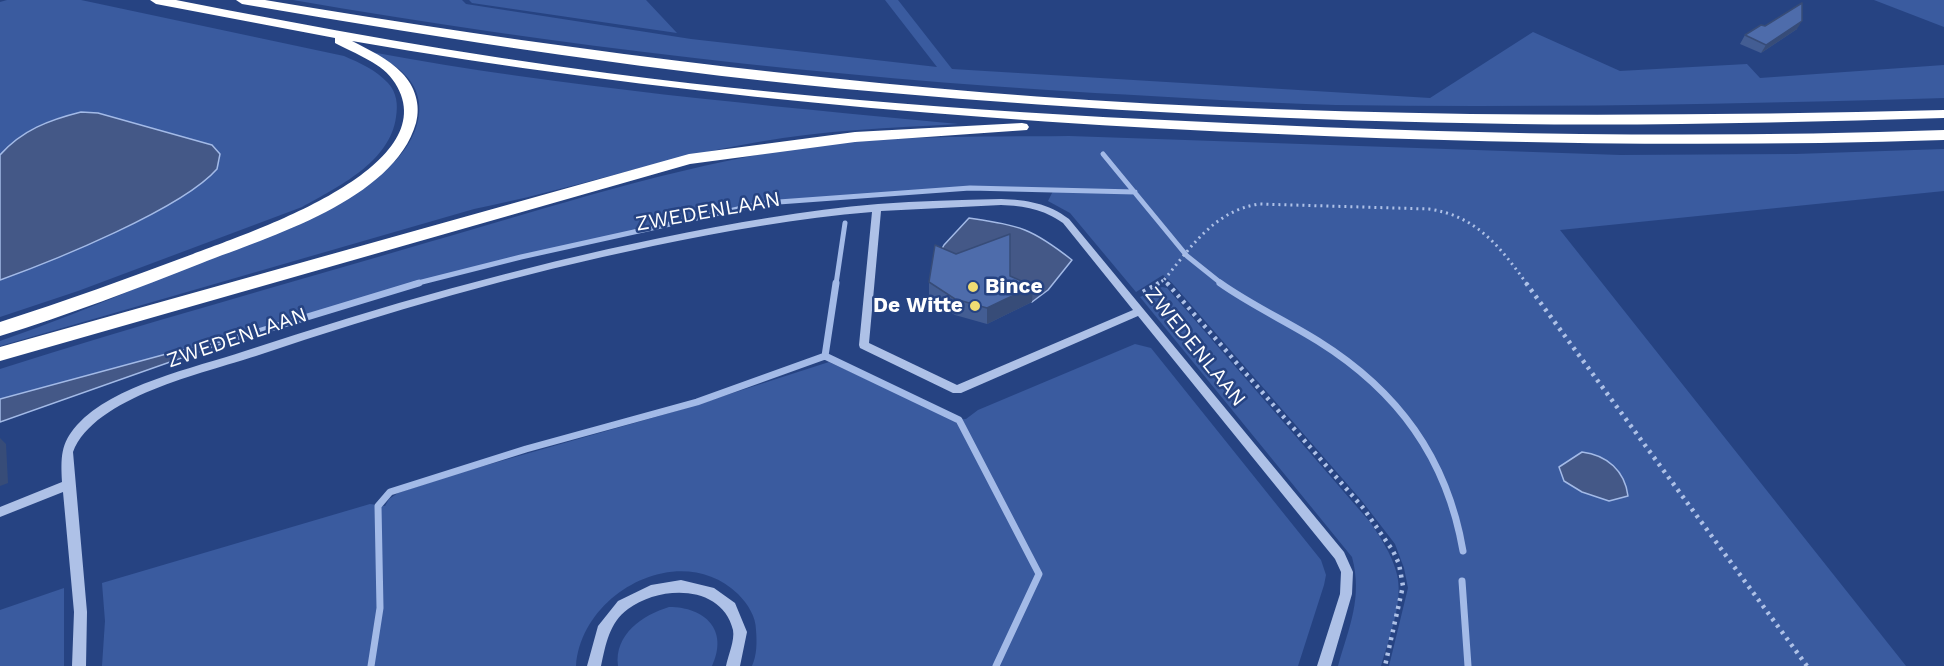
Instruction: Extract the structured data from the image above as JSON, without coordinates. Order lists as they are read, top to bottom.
{
  "streets": {
    "street": ["ZWEDENLAAN"]
  },
  "places": ["Bince", "De Witte"]
}
